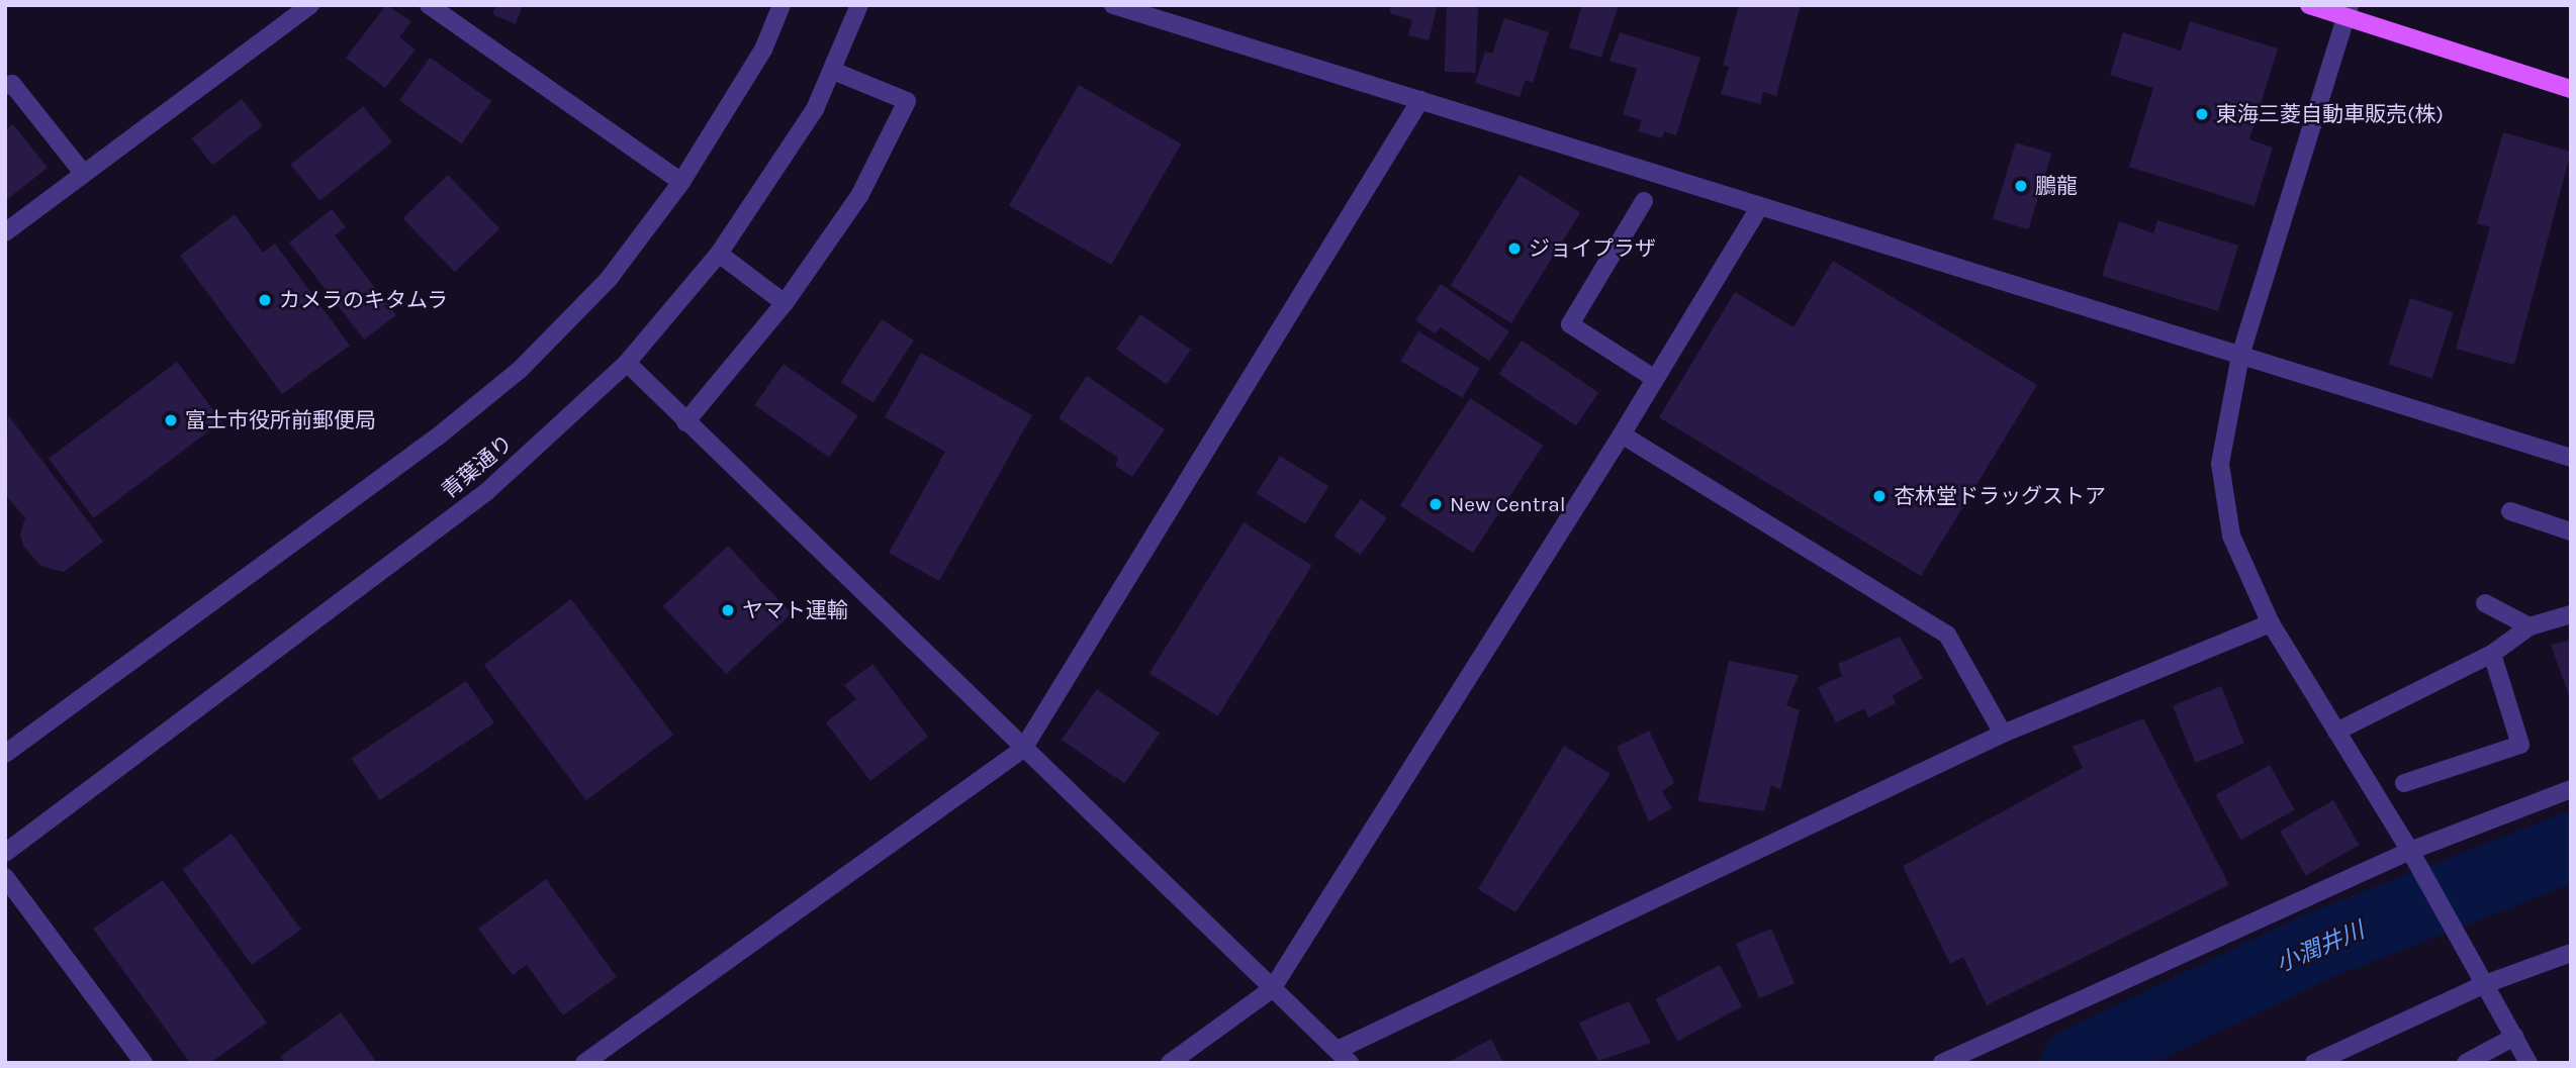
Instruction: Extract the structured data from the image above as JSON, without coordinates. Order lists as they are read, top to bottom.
{
  "streets": {
    "street": ["青葉通り"]
  },
  "water": ["小潤井川"],
  "places": [
    "東海三菱自動車販売(株)",
    "鵬龍",
    "ジョイプラザ",
    "カメラのキタムラ",
    "富士市役所前郵便局",
    "杏林堂ドラッグストア",
    "New Central",
    "ヤマト運輸"
  ]
}
